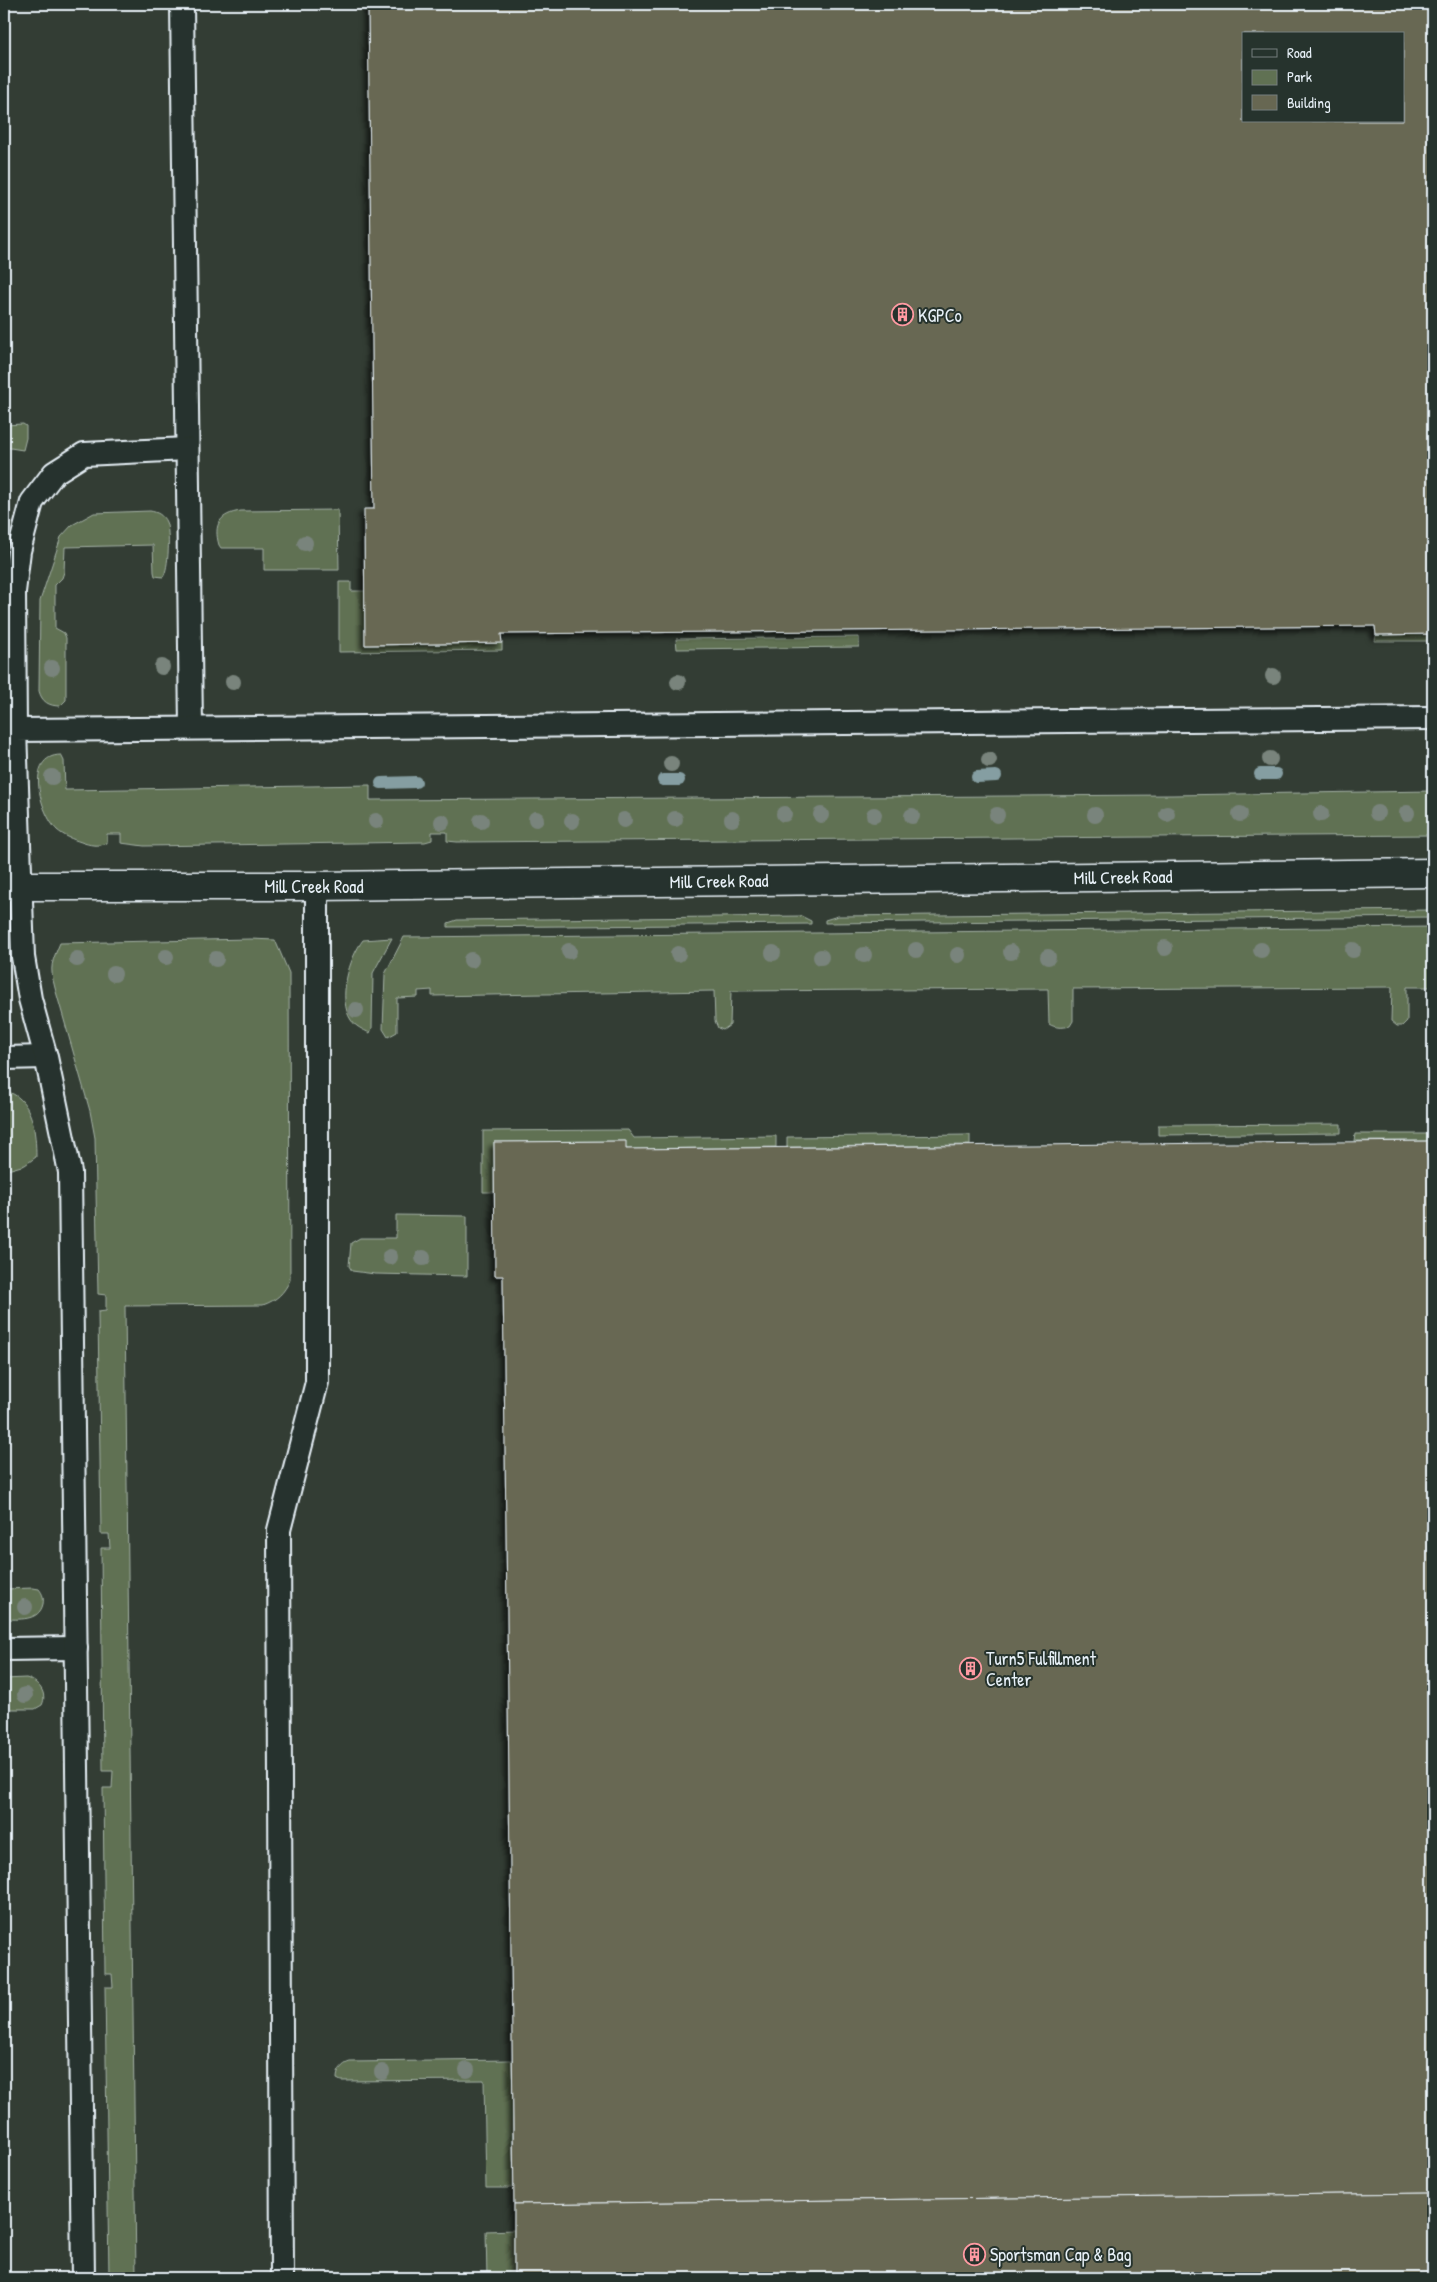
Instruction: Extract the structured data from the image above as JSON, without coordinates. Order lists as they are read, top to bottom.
{
  "streets": {
    "street": ["Mill Creek Road"]
  },
  "places": {
    "building": ["KGPCo", "Turn5 Fulfillment Center", "Sportsman Cap & Bag"]
  },
  "legend": ["Road", "Park", "Building"]
}
